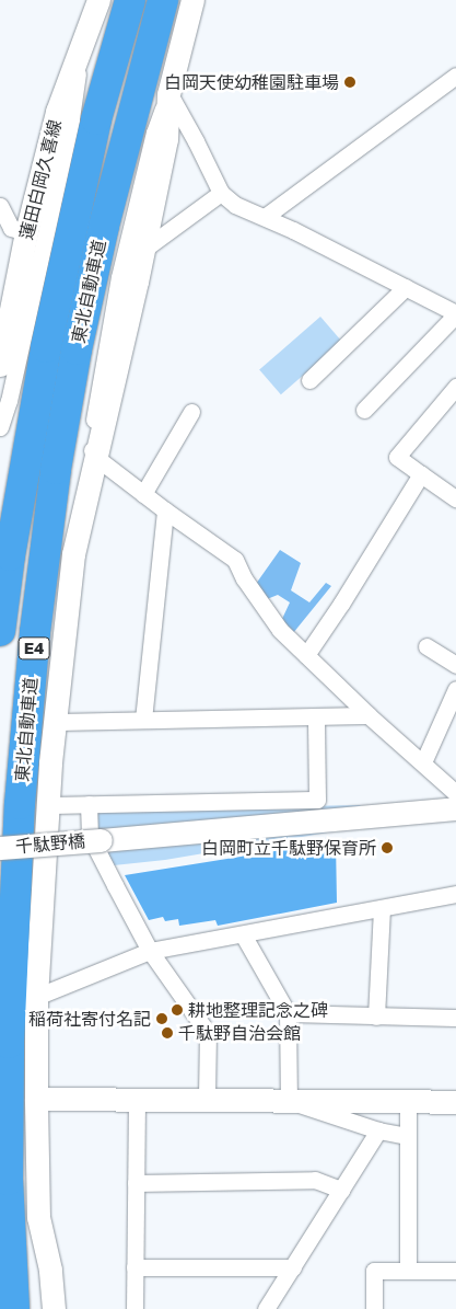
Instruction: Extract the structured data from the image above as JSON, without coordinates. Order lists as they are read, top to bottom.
{
  "streets": {
    "highway": ["東北自動車道", "E4"],
    "street": ["蓮田白岡久喜線", "千駄野橋"]
  },
  "places": [
    "白岡天使幼稚園駐車場",
    "白岡町立千駄野保育所",
    "耕地整理記念之碑",
    "稲荷社寄付名記",
    "千駄野自治会館"
  ]
}
